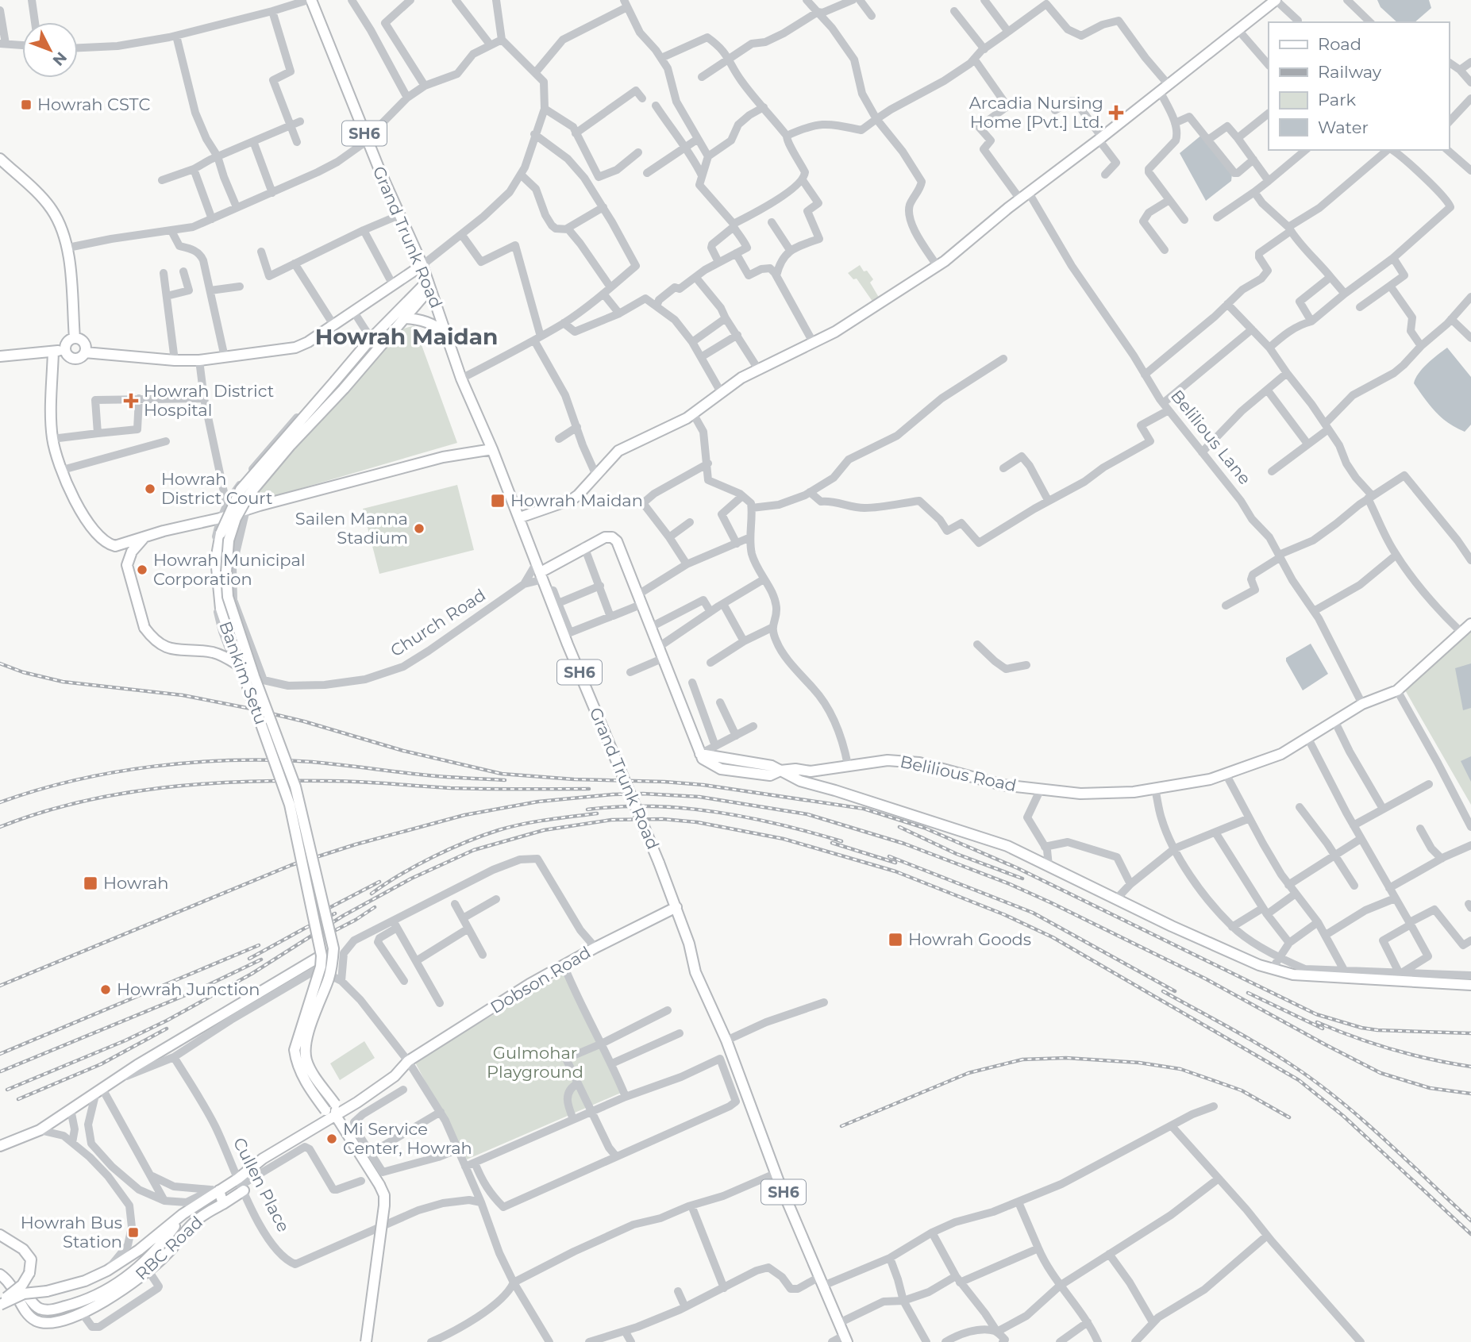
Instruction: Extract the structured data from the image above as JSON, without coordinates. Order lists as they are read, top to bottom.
{
  "streets": {
    "main road": [
      "SH6",
      "Grand Trunk Road",
      "Bankim Setu",
      "Belilious Road",
      "Dobson Road",
      "RBC Road"
    ],
    "street": ["Belilious Lane", "Church Road", "Cullen Place"]
  },
  "crossings": [
    ["Grand Trunk Road", "Bankim Setu"],
    ["Grand Trunk Road", "Dobson Road"],
    ["Belilious Lane", "Belilious Road"],
    ["Bankim Setu", "Dobson Road"],
    ["Dobson Road", "Cullen Place"],
    ["Dobson Road", "RBC Road"],
    ["Cullen Place", "RBC Road"]
  ],
  "districts": ["Howrah Maidan"],
  "parks": ["Gulmohar Playground"],
  "places": {
    "transit": [
      "Howrah CSTC",
      "Howrah Maidan",
      "Howrah",
      "Howrah Goods",
      "Howrah Bus Station"
    ],
    "health": ["Arcadia Nursing Home [Pvt.] Ltd.", "Howrah District Hospital"],
    "other": [
      "Howrah District Court",
      "Sailen Manna Stadium",
      "Howrah Municipal Corporation",
      "Howrah Junction",
      "Mi Service Center, Howrah"
    ]
  },
  "legend": [
    "Road",
    "Railway",
    "Park",
    "Water"
  ],
  "north": "bottom right"
}
